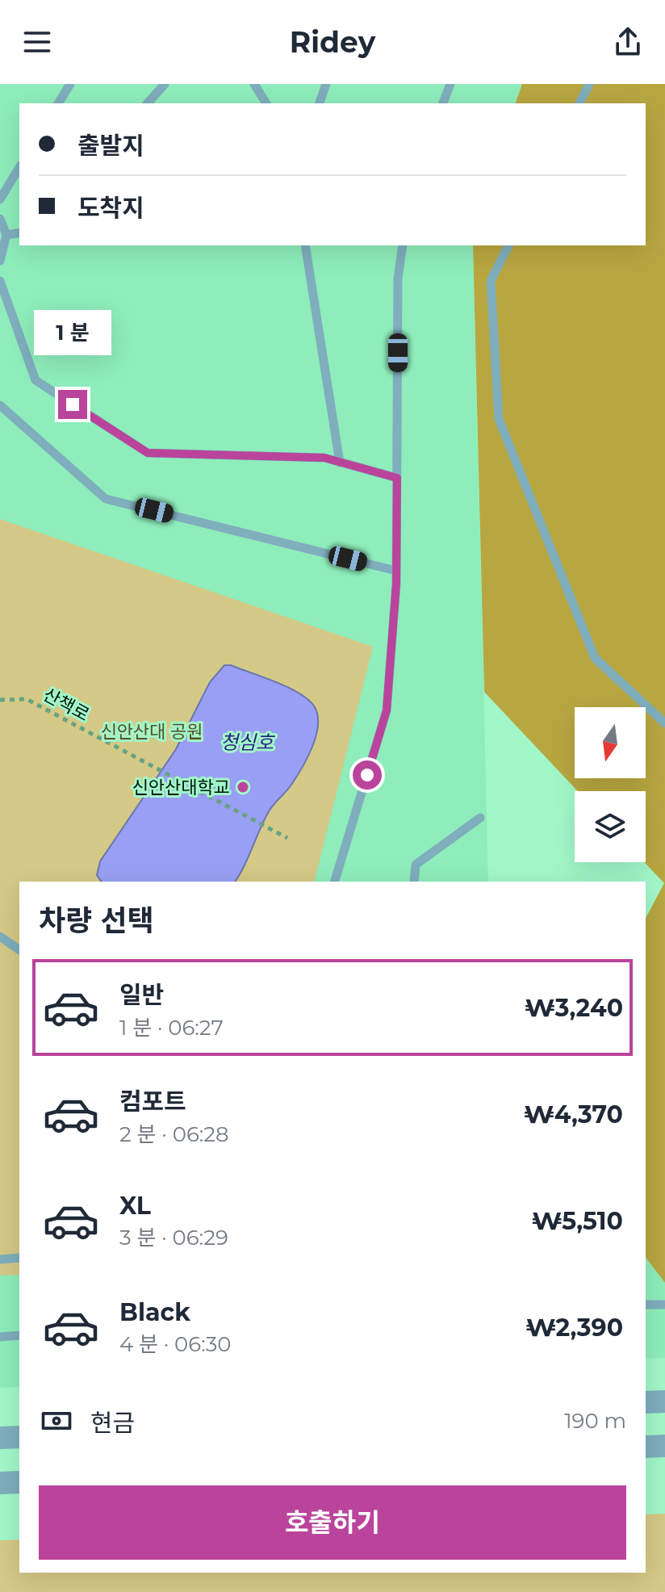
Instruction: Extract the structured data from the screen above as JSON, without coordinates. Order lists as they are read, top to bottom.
{
  "streets": {
    "path": ["산책로"]
  },
  "water": ["청심호"],
  "parks": ["신안산대 공원"],
  "places": ["신안산대학교"],
  "north": "bottom",
  "page": {
    "header": "Ridey",
    "banner": ["출발지", "도착지"],
    "bubble": "1 분",
    "heading": "차량 선택",
    "list": [
      {
        "name": "일반",
        "note": "1 분 · 06:27",
        "value": "₩3,240"
      },
      {
        "name": "컴포트",
        "note": "2 분 · 06:28",
        "value": "₩4,370"
      },
      {
        "name": "XL",
        "note": "3 분 · 06:29",
        "value": "₩5,510"
      },
      {
        "name": "Black",
        "note": "4 분 · 06:30",
        "value": "₩2,390"
      }
    ],
    "pay": ["현금", "190 m"],
    "buttons": "호출하기"
  }
}
